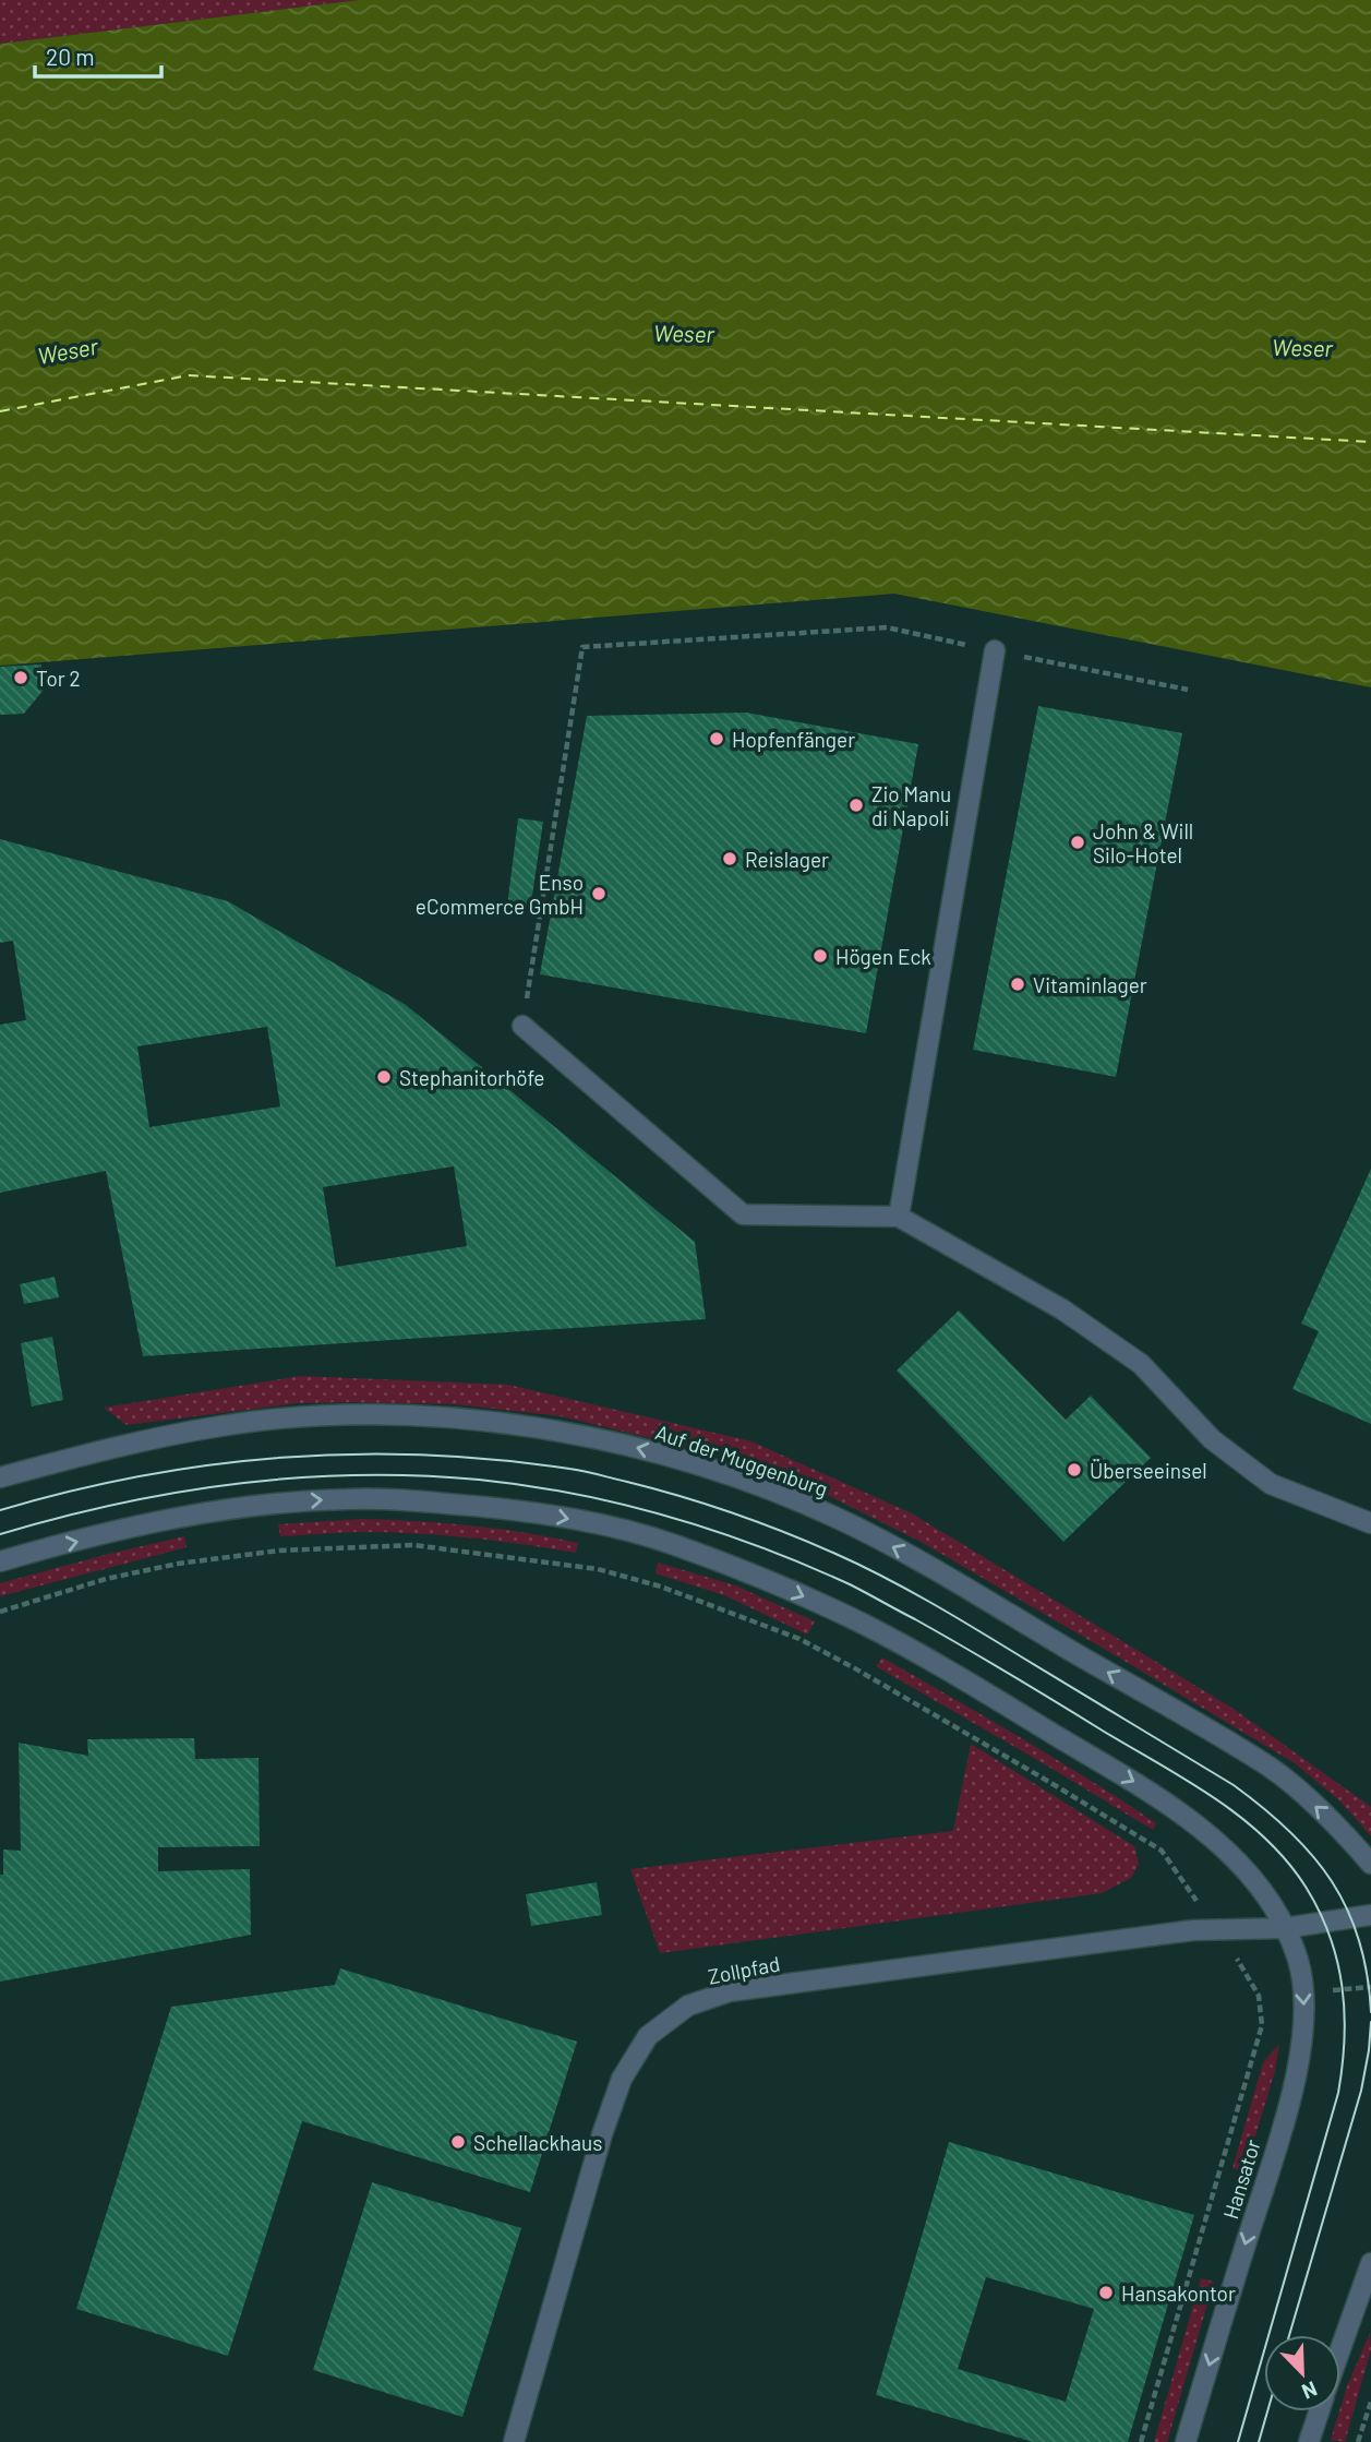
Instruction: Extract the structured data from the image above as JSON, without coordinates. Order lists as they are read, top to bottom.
{
  "streets": {
    "street": ["Auf der Muggenburg", "Zollpfad", "Hansator"]
  },
  "crossings": [
    ["Zollpfad", "Hansator"]
  ],
  "one_way": ["Hansator"],
  "water": ["Weser"],
  "places": [
    "Tor 2",
    "Hopfenfänger",
    "Zio Manu di Napoli",
    "John & Will Silo-Hotel",
    "Reislager",
    "Enso eCommerce GmbH",
    "Högen Eck",
    "Vitaminlager",
    "Stephanitorhöfe",
    "Überseeinsel",
    "Schellackhaus",
    "Hansakontor"
  ],
  "scale_bar": "20 m",
  "north": "bottom right"
}
